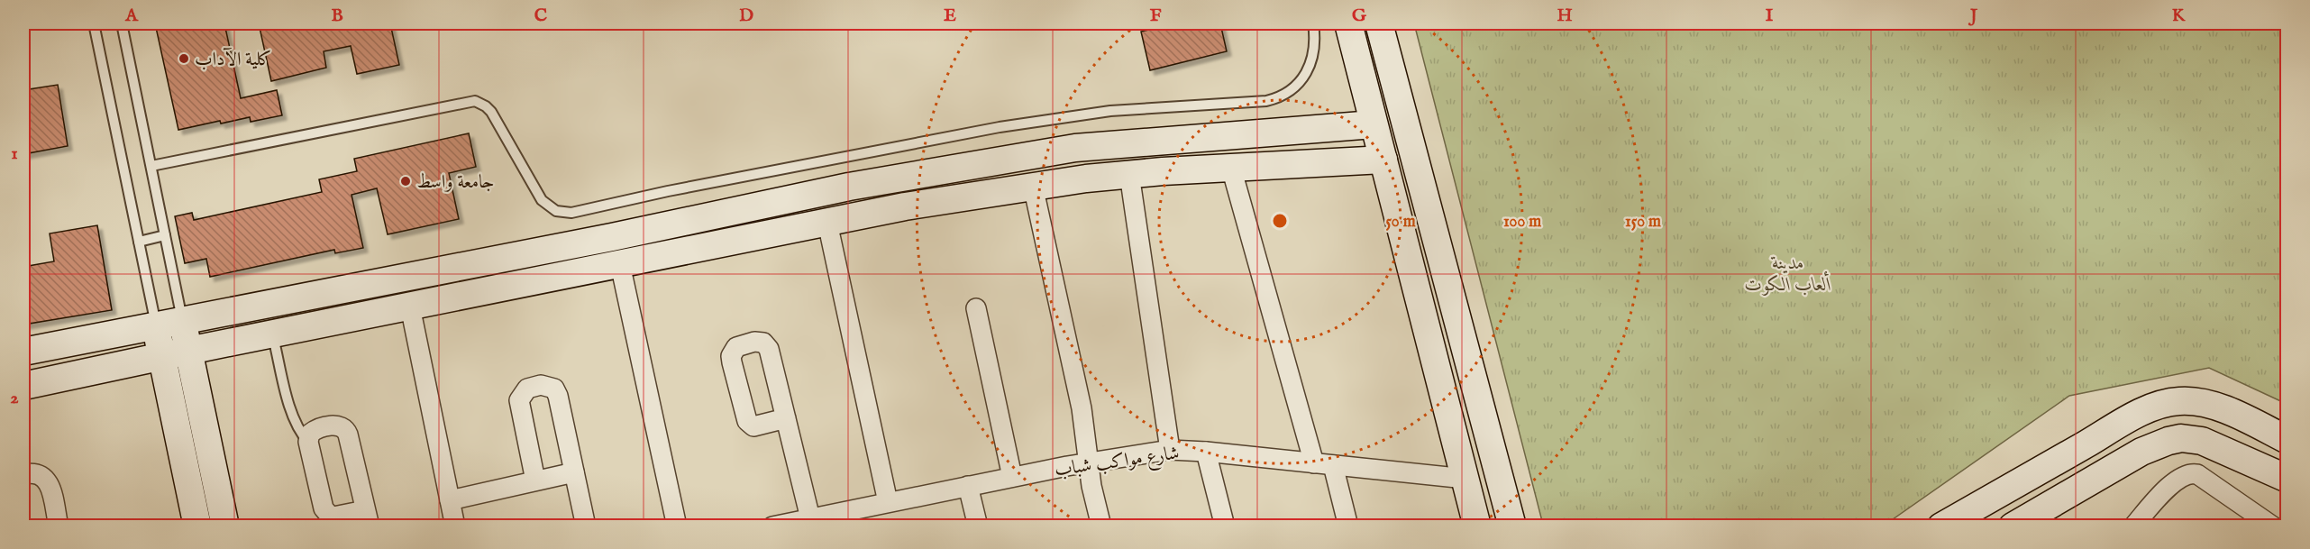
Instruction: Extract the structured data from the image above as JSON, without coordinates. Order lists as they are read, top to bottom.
{
  "streets": {
    "street": ["شارع مواكب شباب"]
  },
  "parks": ["مدينة ألعاب الكوت"],
  "places": ["كلية الآداب", "جامعة واسط"],
  "grid": {
    "columns": [
      "A",
      "B",
      "C",
      "D",
      "E",
      "F",
      "G",
      "H",
      "I",
      "J",
      "K"
    ],
    "rows": ["1", "2"]
  },
  "rings": ["50 m", "100 m", "150 m"]
}
